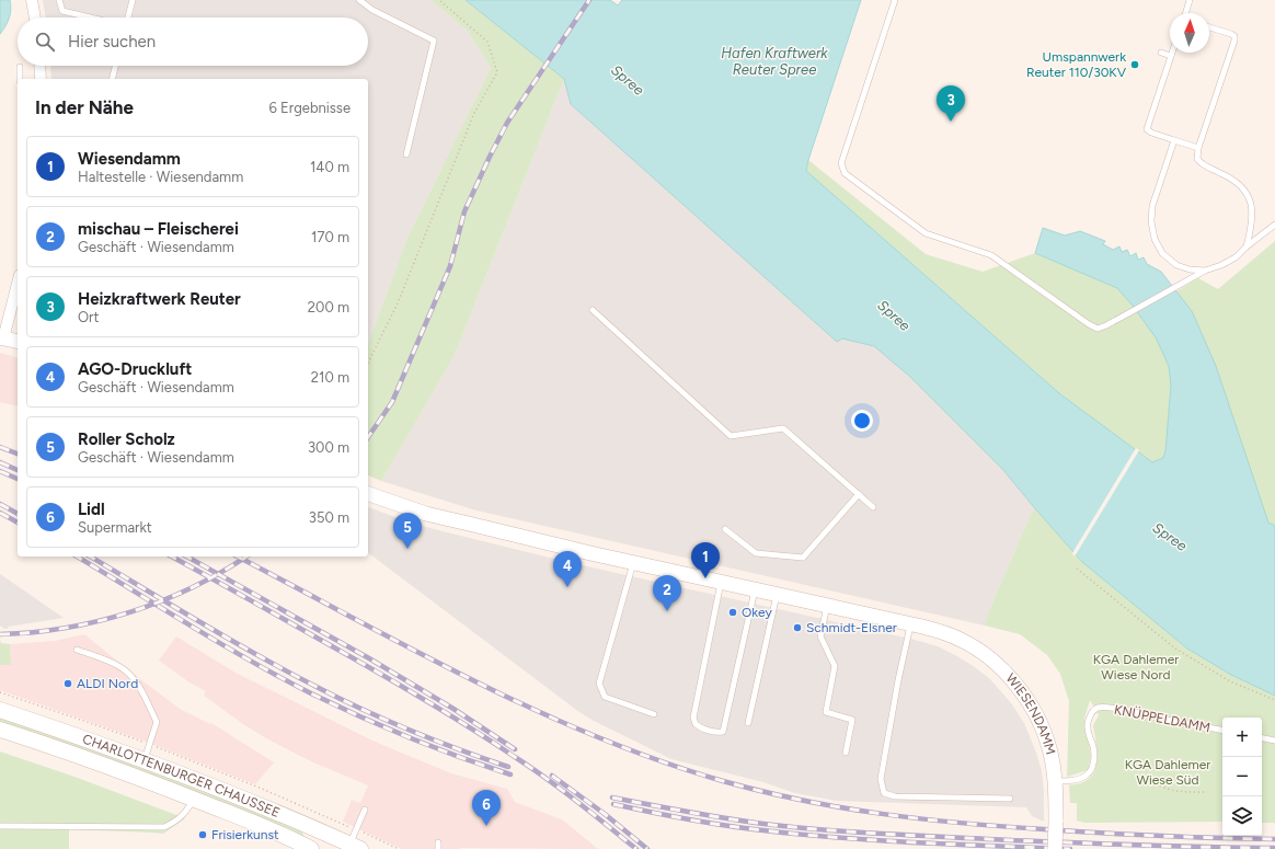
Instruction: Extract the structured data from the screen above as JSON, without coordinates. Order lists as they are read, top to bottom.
{
  "streets": {
    "main road": ["CHARLOTTENBURGER CHAUSSEE"],
    "street": ["WIESENDAMM"],
    "lane": ["KNÜPPELDAMM"]
  },
  "crossings": [
    ["WIESENDAMM", "KNÜPPELDAMM"]
  ],
  "water": ["Hafen Kraftwerk Reuter Spree", "Spree"],
  "parks": ["KGA Dahlemer Wiese Nord", "KGA Dahlemer Wiese Süd"],
  "places": [
    "Umspannwerk Reuter 110/30KV",
    "Okey",
    "Schmidt-Elsner",
    "ALDI Nord",
    "Frisierkunst"
  ],
  "north": "top",
  "page": {
    "search": "Hier suchen",
    "heading": ["In der Nähe", "6 Ergebnisse"],
    "pins": [
      "3",
      "5",
      "1",
      "4",
      "2",
      "6"
    ],
    "list": [
      {
        "mark": "1",
        "name": "Wiesendamm",
        "note": "Haltestelle · Wiesendamm",
        "value": "140 m"
      },
      {
        "mark": "2",
        "name": "mischau – Fleischerei",
        "note": "Geschäft · Wiesendamm",
        "value": "170 m"
      },
      {
        "mark": "3",
        "name": "Heizkraftwerk Reuter",
        "note": "Ort",
        "value": "200 m"
      },
      {
        "mark": "4",
        "name": "AGO-Druckluft",
        "note": "Geschäft · Wiesendamm",
        "value": "210 m"
      },
      {
        "mark": "5",
        "name": "Roller Scholz",
        "note": "Geschäft · Wiesendamm",
        "value": "300 m"
      },
      {
        "mark": "6",
        "name": "Lidl",
        "note": "Supermarkt",
        "value": "350 m"
      }
    ],
    "map_buttons": ["+", "−"]
  }
}
